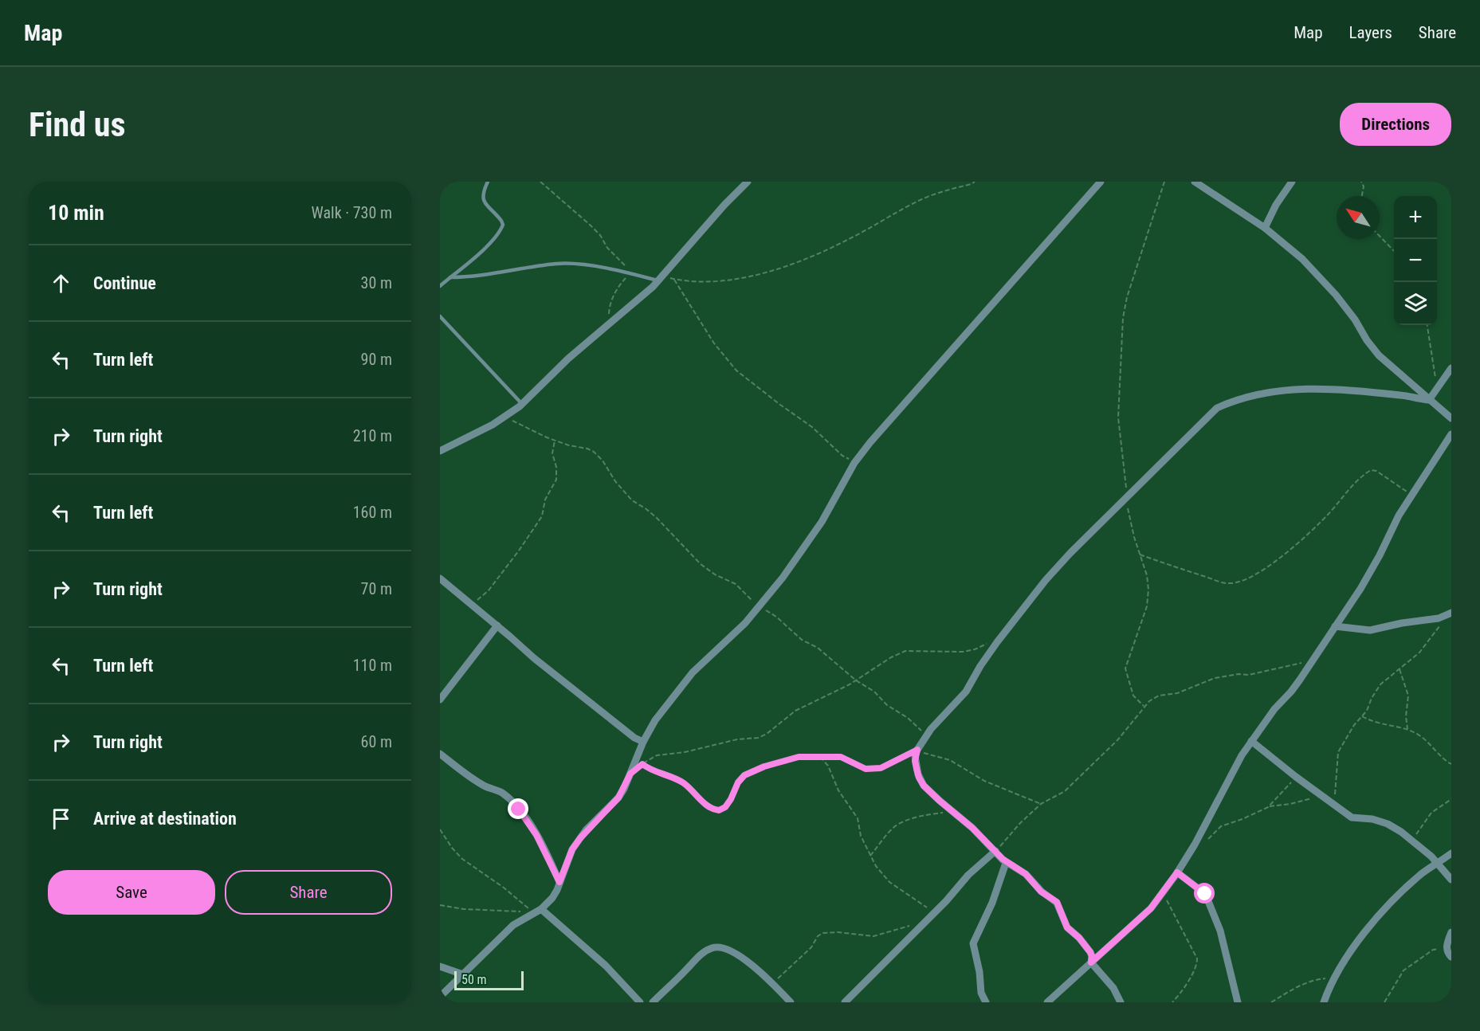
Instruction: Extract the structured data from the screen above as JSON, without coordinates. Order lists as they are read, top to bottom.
{
  "scale_bar": "50 m",
  "north": "top left",
  "page": {
    "header": "Map",
    "nav": ["Map", "Layers", "Share"],
    "buttons": [
      "Directions",
      ["Save", "Share"]
    ],
    "title": "Find us",
    "heading": ["10 min", "Walk · 730 m"],
    "map_buttons": ["+", "−"],
    "list": [
      ["Continue", "30 m"],
      ["Turn left", "90 m"],
      ["Turn right", "210 m"],
      ["Turn left", "160 m"],
      ["Turn right", "70 m"],
      ["Turn left", "110 m"],
      ["Turn right", "60 m"],
      "Arrive at destination"
    ],
    "scale": "50 m"
  }
}
